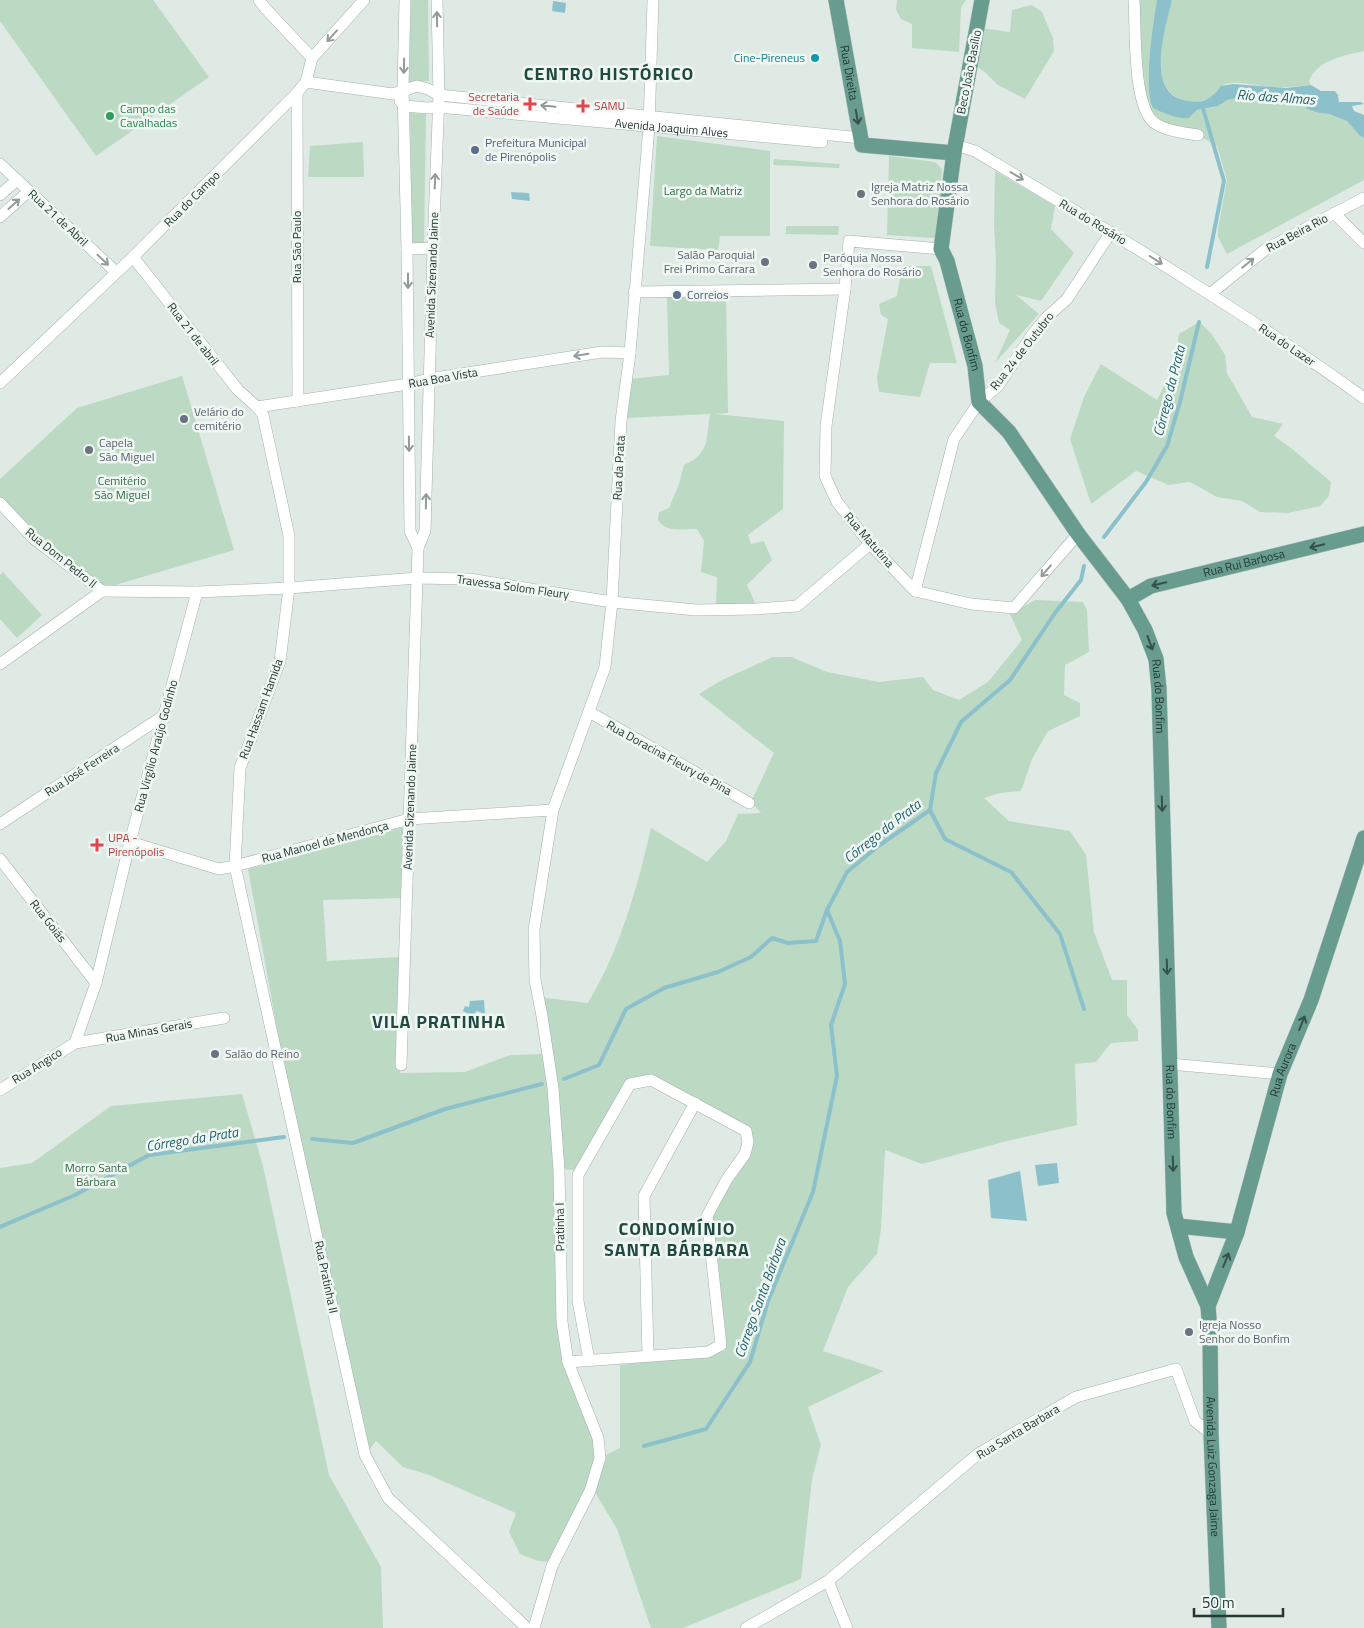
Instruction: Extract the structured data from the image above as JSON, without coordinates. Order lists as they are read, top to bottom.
{
  "streets": {
    "main road": [
      "Beco João Basílio",
      "Rua Direita",
      "Avenida Joaquim Alves",
      "Rua do Bonfim",
      "Rua Rui Barbosa",
      "Rua Aurora",
      "Avenida Luiz Gonzaga Jaime"
    ],
    "street": [
      "Rua do Campo",
      "Rua 21 de Abril",
      "Rua do Rosário",
      "Rua Beira Rio",
      "Rua São Paulo",
      "Avenida Sizenando Jaime",
      "Rua 21 de abril",
      "Rua do Lazer",
      "Rua 24 de Outubro",
      "Rua Boa Vista",
      "Rua da Prata",
      "Rua Matutina",
      "Rua Dom Pedro II",
      "Travessa Solom Fleury",
      "Rua Hassam Hamida",
      "Rua Virgílio Araújo Godinho",
      "Rua Doracina Fleury de Pina",
      "Rua José Ferreira",
      "Rua Manoel de Mendonça",
      "Rua Goiás",
      "Rua Minas Gerais",
      "Rua Angico",
      "Pratinha I",
      "Rua Pratinha II",
      "Rua Santa Barbara"
    ]
  },
  "crossings": [
    ["Beco João Basílio", "Avenida Joaquim Alves"],
    ["Beco João Basílio", "Rua do Rosário"],
    ["Beco João Basílio", "Rua do Bonfim"],
    ["Rua Direita", "Avenida Joaquim Alves"],
    ["Avenida Joaquim Alves", "Rua do Campo"],
    ["Avenida Joaquim Alves", "Rua do Rosário"],
    ["Avenida Joaquim Alves", "Avenida Sizenando Jaime"],
    ["Avenida Joaquim Alves", "Rua do Bonfim"],
    ["Avenida Joaquim Alves", "Rua da Prata"],
    ["Rua do Campo", "Rua 21 de Abril"],
    ["Rua do Campo", "Rua São Paulo"],
    ["Rua do Campo", "Rua 21 de abril"],
    ["Rua do Rosário", "Rua Beira Rio"],
    ["Rua do Rosário", "Rua do Bonfim"],
    ["Rua do Rosário", "Rua do Lazer"],
    ["Rua do Rosário", "Rua 24 de Outubro"],
    ["Rua Beira Rio", "Rua do Lazer"],
    ["Rua São Paulo", "Rua Boa Vista"],
    ["Avenida Sizenando Jaime", "Rua Boa Vista"],
    ["Avenida Sizenando Jaime", "Travessa Solom Fleury"],
    ["Avenida Sizenando Jaime", "Rua Manoel de Mendonça"],
    ["Rua 21 de abril", "Rua Boa Vista"],
    ["Rua 21 de abril", "Rua Hassam Hamida"],
    ["Rua do Bonfim", "Rua 24 de Outubro"],
    ["Rua do Bonfim", "Rua Matutina"],
    ["Rua do Bonfim", "Rua Rui Barbosa"],
    ["Rua do Bonfim", "Rua Aurora"],
    ["Rua do Bonfim", "Avenida Luiz Gonzaga Jaime"],
    ["Rua 24 de Outubro", "Rua Matutina"],
    ["Rua Boa Vista", "Rua da Prata"],
    ["Rua Boa Vista", "Rua Hassam Hamida"],
    ["Rua da Prata", "Travessa Solom Fleury"],
    ["Rua da Prata", "Rua Doracina Fleury de Pina"],
    ["Rua da Prata", "Rua Manoel de Mendonça"],
    ["Rua da Prata", "Pratinha I"],
    ["Rua Matutina", "Travessa Solom Fleury"],
    ["Rua Dom Pedro II", "Travessa Solom Fleury"],
    ["Travessa Solom Fleury", "Rua Hassam Hamida"],
    ["Travessa Solom Fleury", "Rua Virgílio Araújo Godinho"],
    ["Rua Hassam Hamida", "Rua Manoel de Mendonça"],
    ["Rua Hassam Hamida", "Rua Pratinha II"],
    ["Rua Virgílio Araújo Godinho", "Rua José Ferreira"],
    ["Rua Virgílio Araújo Godinho", "Rua Manoel de Mendonça"],
    ["Rua Virgílio Araújo Godinho", "Rua Goiás"],
    ["Rua Virgílio Araújo Godinho", "Rua Minas Gerais"],
    ["Rua Virgílio Araújo Godinho", "Rua Angico"],
    ["Rua Manoel de Mendonça", "Pratinha I"],
    ["Rua Manoel de Mendonça", "Rua Pratinha II"],
    ["Rua Minas Gerais", "Rua Angico"],
    ["Rua Aurora", "Avenida Luiz Gonzaga Jaime"],
    ["Rua Santa Barbara", "Avenida Luiz Gonzaga Jaime"]
  ],
  "one_way": [
    "Rua Direita",
    "Rua 21 de Abril",
    "Rua do Rosário",
    "Rua Beira Rio",
    "Rua do Bonfim",
    "Rua Boa Vista",
    "Rua Rui Barbosa",
    "Rua Aurora"
  ],
  "districts": ["CENTRO HISTÓRICO", "VILA PRATINHA", "CONDOMÍNIO SANTA BÁRBARA"],
  "water": ["Rio das Almas", "Córrego da Prata", "Córrego Santa Bárbara"],
  "parks": ["Largo da Matriz", "Cemitério São Miguel", "Morro Santa Bárbara"],
  "places": {
    "other": [
      "Cine-Pireneus",
      "Campo das Cavalhadas",
      "Prefeitura Municipal de Pirenópolis",
      "Igreja Matriz Nossa Senhora do Rosário",
      "Salão Paroquial Frei Primo Carrara",
      "Paróquia Nossa Senhora do Rosário",
      "Correios",
      "Velário do cemitério",
      "Capela São Miguel",
      "Salão do Reino",
      "Igreja Nosso Senhor do Bonfim"
    ],
    "health": ["Secretaria de Saúde", "SAMU", "UPA - Pirenópolis"]
  },
  "scale_bar": "50 m"
}
